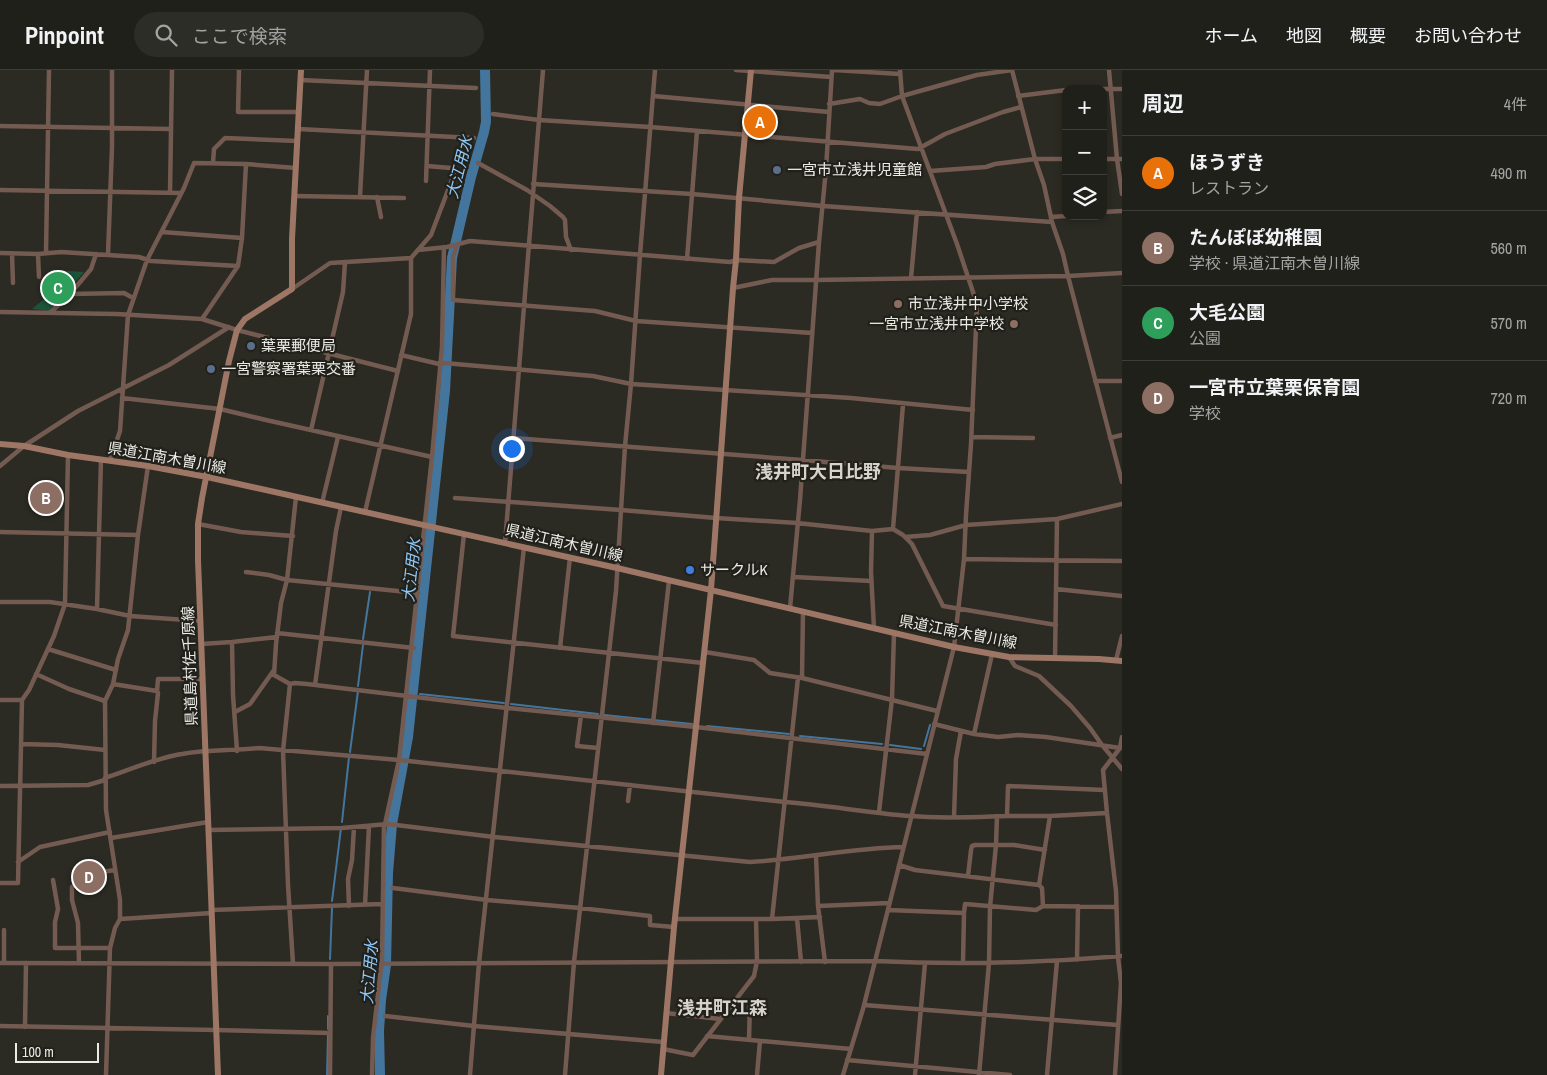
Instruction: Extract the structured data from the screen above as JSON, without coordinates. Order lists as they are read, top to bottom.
{
  "streets": {
    "main road": ["県道江南木曽川線", "県道島村佐千原線"]
  },
  "crossings": [
    ["県道江南木曽川線", "県道島村佐千原線"]
  ],
  "districts": ["浅井町大日比野", "浅井町江森"],
  "water": ["大江用水"],
  "places": [
    "一宮市立浅井児童館",
    "市立浅井中小学校",
    "一宮市立浅井中学校",
    "葉栗郵便局",
    "一宮警察署葉栗交番",
    "サークルK"
  ],
  "scale_bar": "100 m",
  "page": {
    "header": "Pinpoint",
    "search": "ここで検索",
    "nav": [
      "ホーム",
      "地図",
      "概要",
      "お問い合わせ"
    ],
    "heading": ["周辺", "4件"],
    "map_buttons": ["+", "−"],
    "pins": [
      "A",
      "C",
      "B",
      "D"
    ],
    "list": [
      {
        "mark": "A",
        "name": "ほうずき",
        "note": "レストラン",
        "value": "490 m"
      },
      {
        "mark": "B",
        "name": "たんぽぽ幼稚園",
        "note": "学校 · 県道江南木曽川線",
        "value": "560 m"
      },
      {
        "mark": "C",
        "name": "大毛公園",
        "note": "公園",
        "value": "570 m"
      },
      {
        "mark": "D",
        "name": "一宮市立葉栗保育園",
        "note": "学校",
        "value": "720 m"
      }
    ],
    "scale": "100 m"
  }
}
